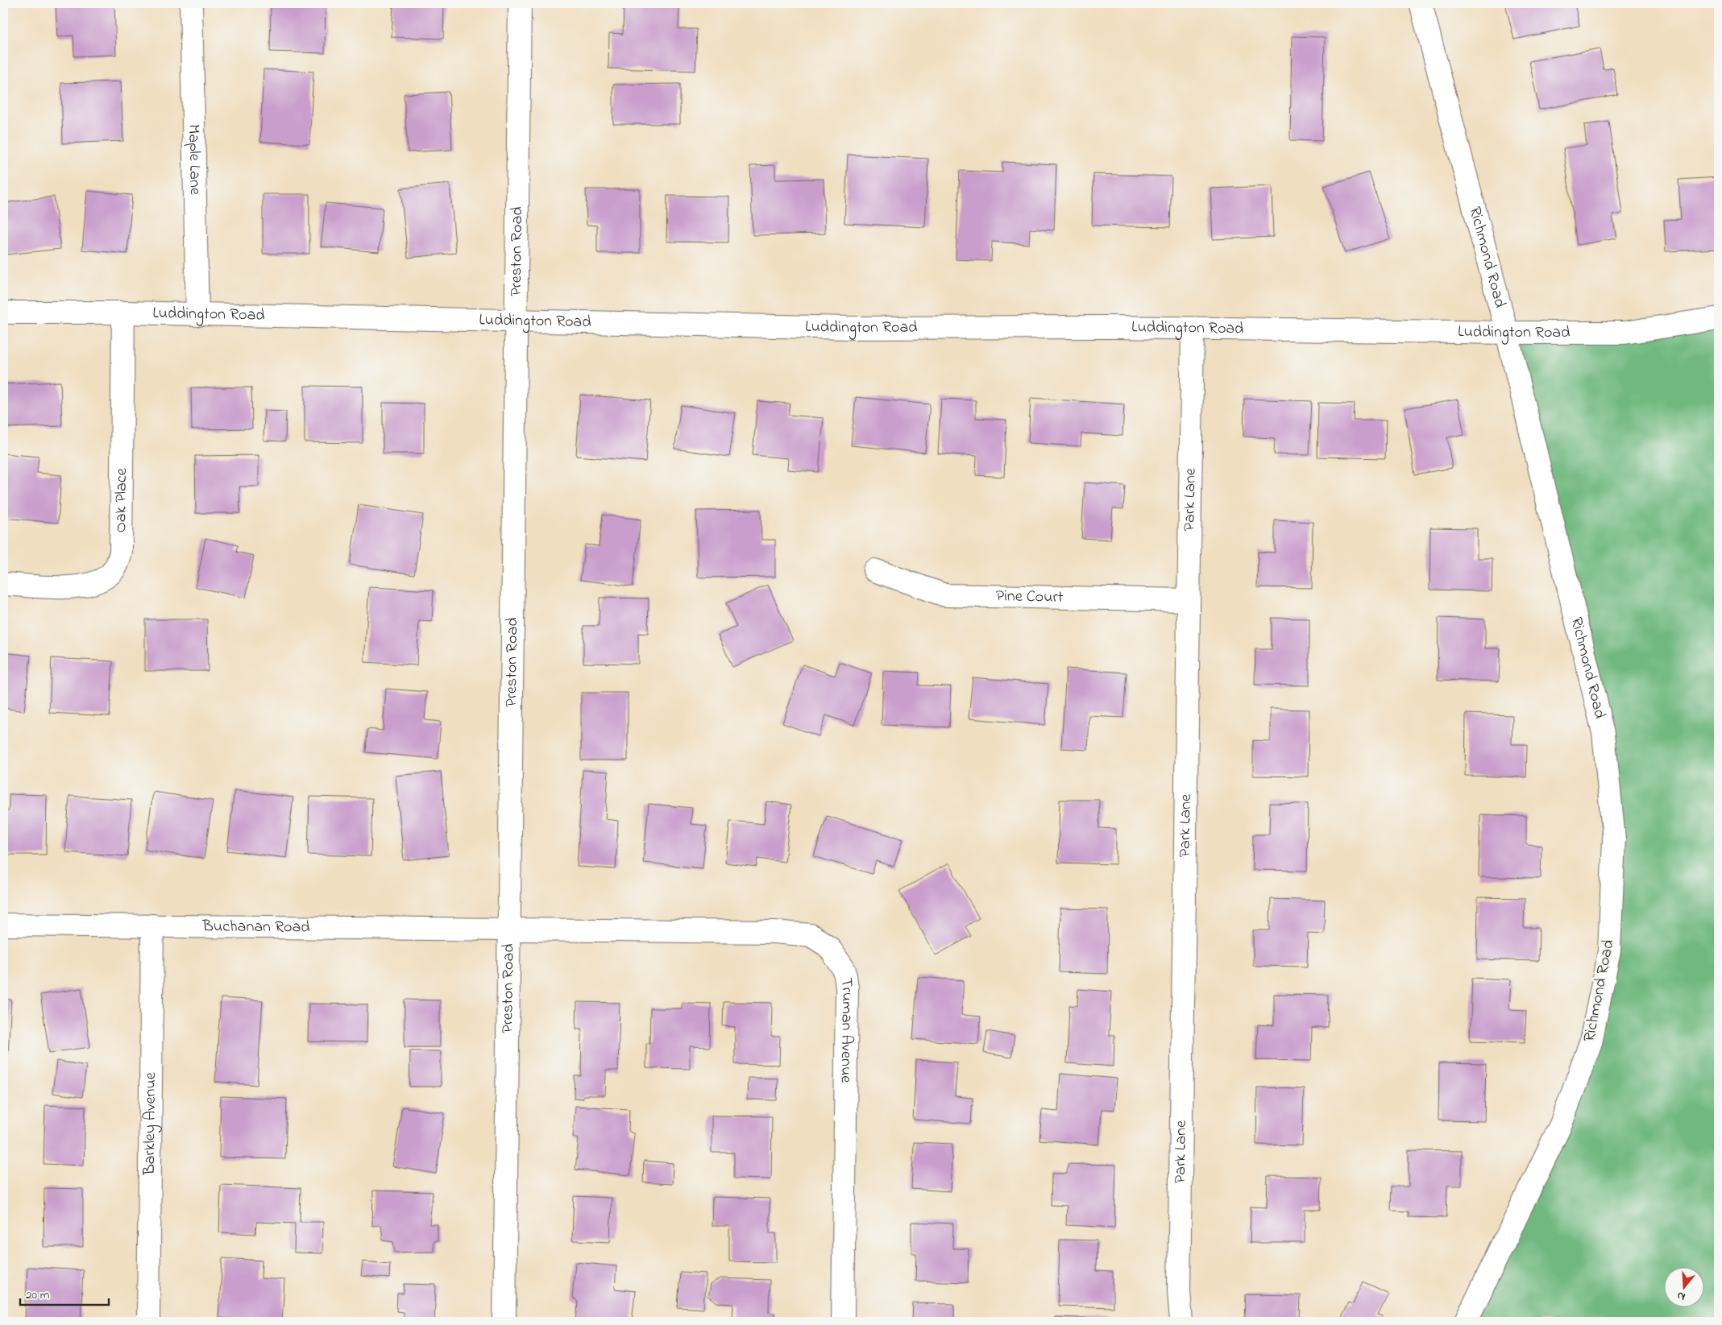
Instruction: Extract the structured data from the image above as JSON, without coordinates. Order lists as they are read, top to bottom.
{
  "streets": {
    "street": [
      "Maple Lane",
      "Preston Road",
      "Richmond Road",
      "Luddington Road",
      "Oak Place",
      "Park Lane",
      "Pine Court",
      "Buchanan Road",
      "Truman Avenue",
      "Barkley Avenue"
    ]
  },
  "crossings": [
    ["Maple Lane", "Luddington Road"],
    ["Preston Road", "Luddington Road"],
    ["Preston Road", "Buchanan Road"],
    ["Preston Road", "Truman Avenue"],
    ["Richmond Road", "Luddington Road"],
    ["Luddington Road", "Oak Place"],
    ["Luddington Road", "Park Lane"],
    ["Park Lane", "Pine Court"],
    ["Buchanan Road", "Truman Avenue"],
    ["Buchanan Road", "Barkley Avenue"]
  ],
  "scale_bar": "20 m",
  "north": "bottom"
}
